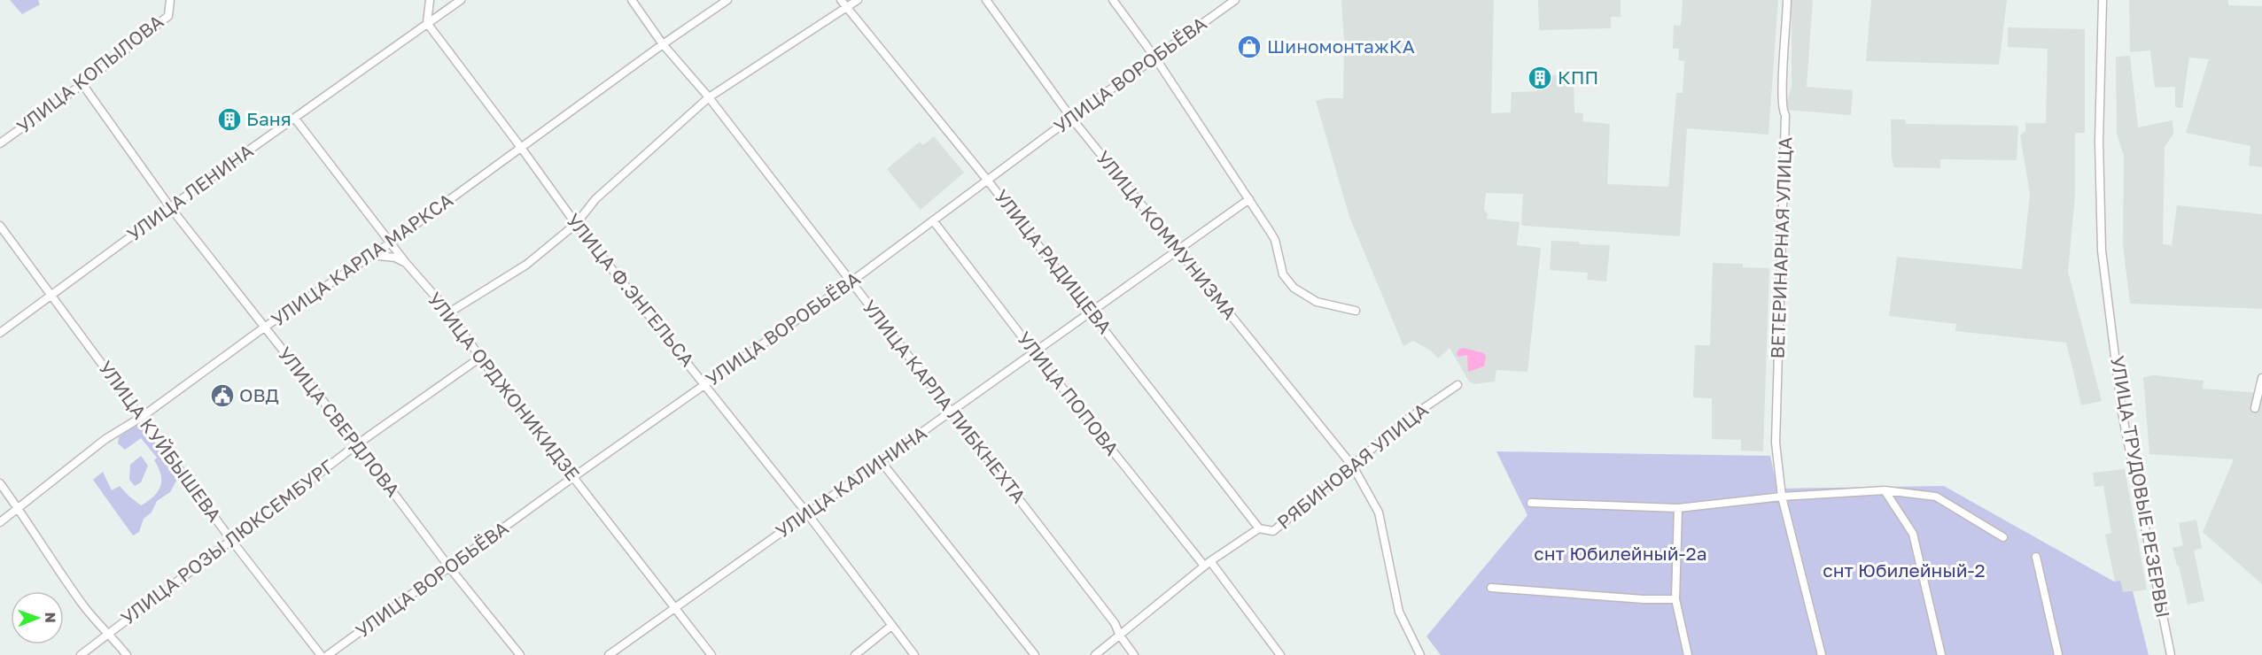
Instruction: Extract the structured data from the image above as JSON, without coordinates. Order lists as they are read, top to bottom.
{
  "streets": {
    "street": [
      "УЛИЦА КОПЫЛОВА",
      "УЛИЦА ВОРОБЬЁВА",
      "УЛИЦА ЛЕНИНА",
      "УЛИЦА КОММУНИЗМА",
      "ВЕТЕРИНАРНАЯ УЛИЦА",
      "УЛИЦА КАРЛА МАРКСА",
      "УЛИЦА РАДИЩЕВА",
      "УЛИЦА Ф.ЭНГЕЛЬСА",
      "УЛИЦА ОРДЖОНИКИДЗЕ",
      "УЛИЦА ПОПОВА",
      "УЛИЦА КАРЛА ЛИБКНЕХТА",
      "УЛИЦА СВЕРДЛОВА",
      "УЛИЦА КУЙБЫШЕВА",
      "РЯБИНОВАЯ УЛИЦА",
      "УЛИЦА КАЛИНИНА",
      "УЛИЦА ТРУДОВЫЕ РЕЗЕРВЫ",
      "УЛИЦА РОЗЫ ЛЮКСЕМБУРГ"
    ]
  },
  "crossings": [
    ["УЛИЦА КОПЫЛОВА", "УЛИЦА СВЕРДЛОВА"],
    ["УЛИЦА ВОРОБЬЁВА", "УЛИЦА КОММУНИЗМА"],
    ["УЛИЦА ВОРОБЬЁВА", "УЛИЦА РАДИЩЕВА"],
    ["УЛИЦА ВОРОБЬЁВА", "УЛИЦА Ф.ЭНГЕЛЬСА"],
    ["УЛИЦА ВОРОБЬЁВА", "УЛИЦА ОРДЖОНИКИДЗЕ"],
    ["УЛИЦА ВОРОБЬЁВА", "УЛИЦА ПОПОВА"],
    ["УЛИЦА ВОРОБЬЁВА", "УЛИЦА КАРЛА ЛИБКНЕХТА"],
    ["УЛИЦА ВОРОБЬЁВА", "УЛИЦА СВЕРДЛОВА"],
    ["УЛИЦА ЛЕНИНА", "УЛИЦА Ф.ЭНГЕЛЬСА"],
    ["УЛИЦА ЛЕНИНА", "УЛИЦА ОРДЖОНИКИДЗЕ"],
    ["УЛИЦА ЛЕНИНА", "УЛИЦА СВЕРДЛОВА"],
    ["УЛИЦА ЛЕНИНА", "УЛИЦА КУЙБЫШЕВА"],
    ["УЛИЦА КОММУНИЗМА", "РЯБИНОВАЯ УЛИЦА"],
    ["УЛИЦА КОММУНИЗМА", "УЛИЦА КАЛИНИНА"],
    ["УЛИЦА КАРЛА МАРКСА", "УЛИЦА Ф.ЭНГЕЛЬСА"],
    ["УЛИЦА КАРЛА МАРКСА", "УЛИЦА ОРДЖОНИКИДЗЕ"],
    ["УЛИЦА КАРЛА МАРКСА", "УЛИЦА КАРЛА ЛИБКНЕХТА"],
    ["УЛИЦА КАРЛА МАРКСА", "УЛИЦА СВЕРДЛОВА"],
    ["УЛИЦА КАРЛА МАРКСА", "УЛИЦА КУЙБЫШЕВА"],
    ["УЛИЦА РАДИЩЕВА", "РЯБИНОВАЯ УЛИЦА"],
    ["УЛИЦА РАДИЩЕВА", "УЛИЦА КАЛИНИНА"],
    ["УЛИЦА Ф.ЭНГЕЛЬСА", "УЛИЦА КАЛИНИНА"],
    ["УЛИЦА ОРДЖОНИКИДЗЕ", "УЛИЦА КАЛИНИНА"],
    ["УЛИЦА ОРДЖОНИКИДЗЕ", "УЛИЦА РОЗЫ ЛЮКСЕМБУРГ"],
    ["УЛИЦА ПОПОВА", "РЯБИНОВАЯ УЛИЦА"],
    ["УЛИЦА ПОПОВА", "УЛИЦА КАЛИНИНА"],
    ["УЛИЦА КАРЛА ЛИБКНЕХТА", "РЯБИНОВАЯ УЛИЦА"],
    ["УЛИЦА КАРЛА ЛИБКНЕХТА", "УЛИЦА КАЛИНИНА"],
    ["УЛИЦА СВЕРДЛОВА", "УЛИЦА РОЗЫ ЛЮКСЕМБУРГ"],
    ["УЛИЦА КУЙБЫШЕВА", "УЛИЦА РОЗЫ ЛЮКСЕМБУРГ"]
  ],
  "parks": ["снт Юбилейный-2а", "снт Юбилейный-2"],
  "places": {
    "shop": ["ШиномонтажКА"],
    "building": ["КПП", "Баня"],
    "public building": ["ОВД"]
  },
  "north": "right"
}
